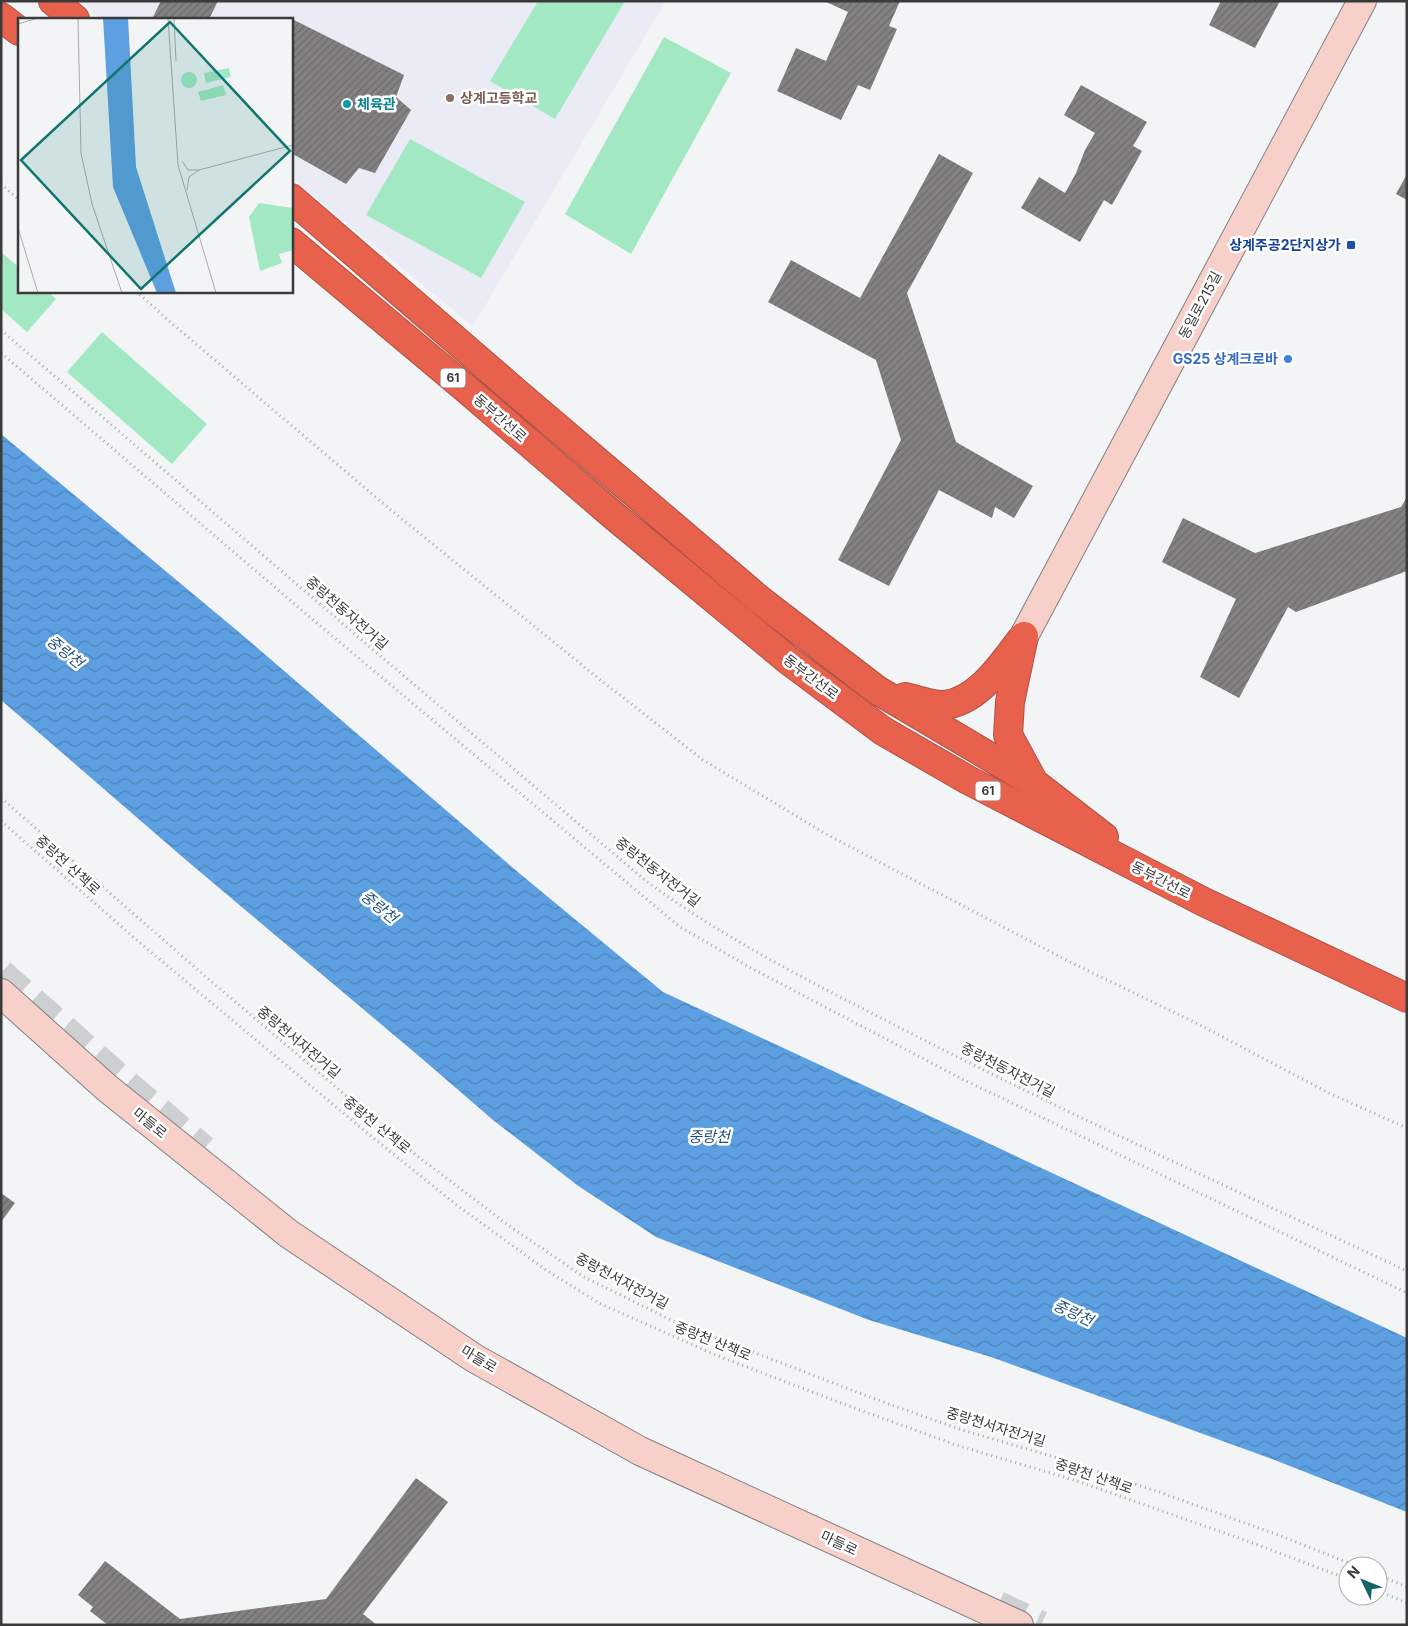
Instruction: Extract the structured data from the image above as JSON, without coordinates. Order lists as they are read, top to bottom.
{
  "streets": {
    "highway": ["61", "동부간선로"],
    "main road": ["동일로215길", "마들로"],
    "path": ["중랑천동자전거길", "중랑천 산책로", "중랑천서자전거길"]
  },
  "water": ["중랑천"],
  "places": {
    "other": ["상계고등학교", "체육관", "GS25 상계크로바"],
    "transit": ["상계주공2단지상가"]
  },
  "north": "top left"
}
